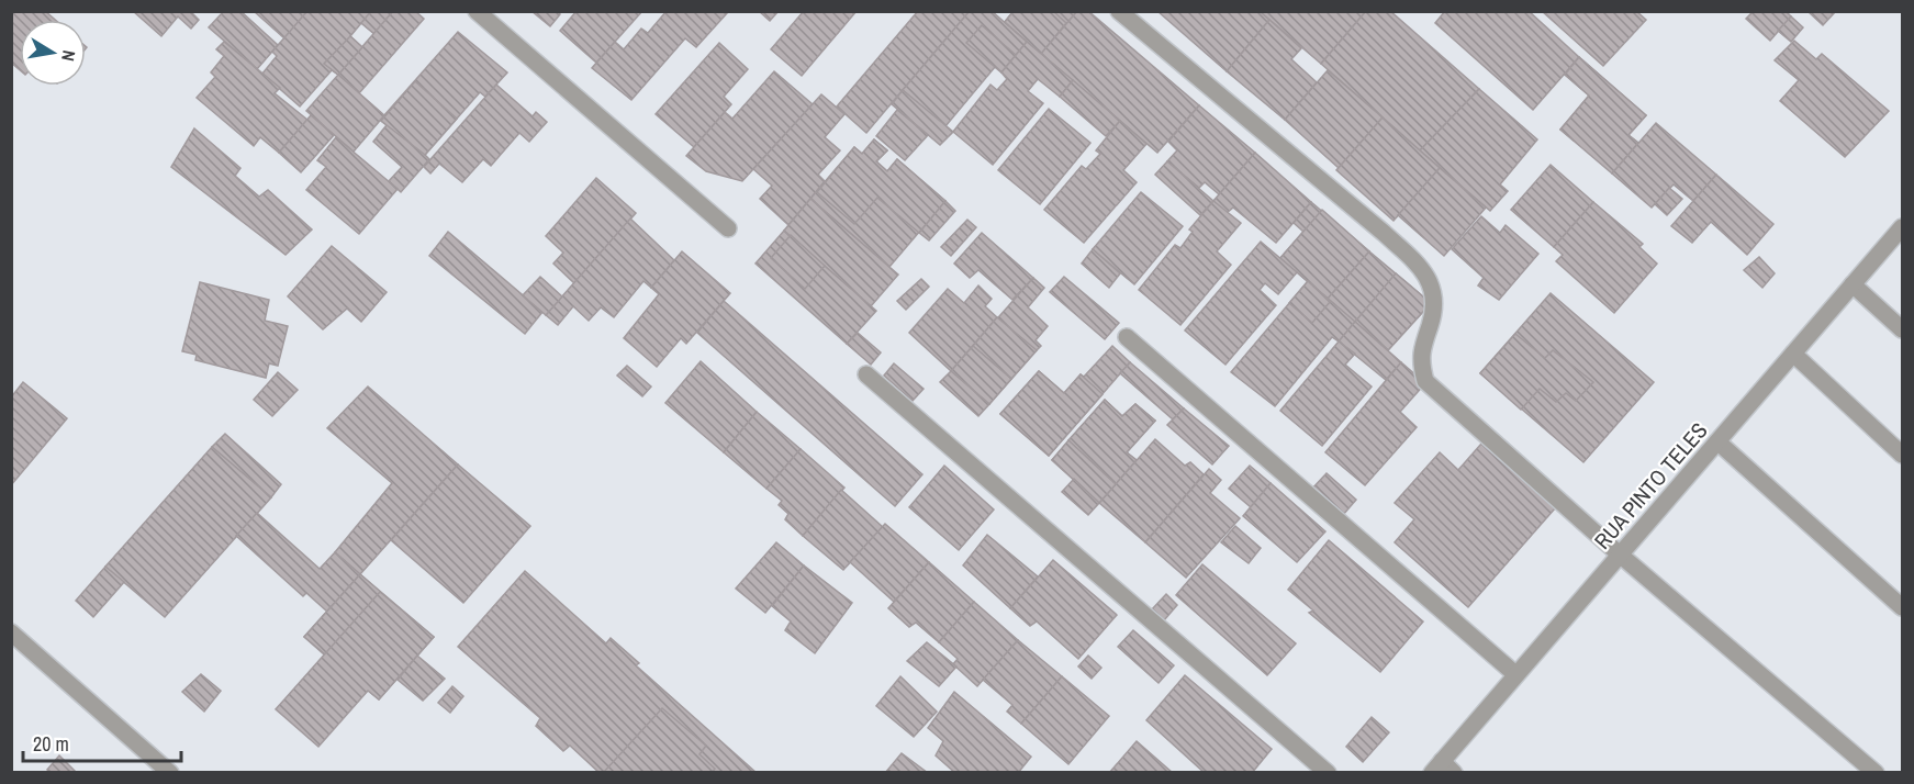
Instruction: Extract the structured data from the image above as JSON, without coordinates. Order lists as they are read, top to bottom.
{
  "streets": {
    "street": ["RUA PINTO TELES"]
  },
  "scale_bar": "20 m",
  "north": "right"
}
